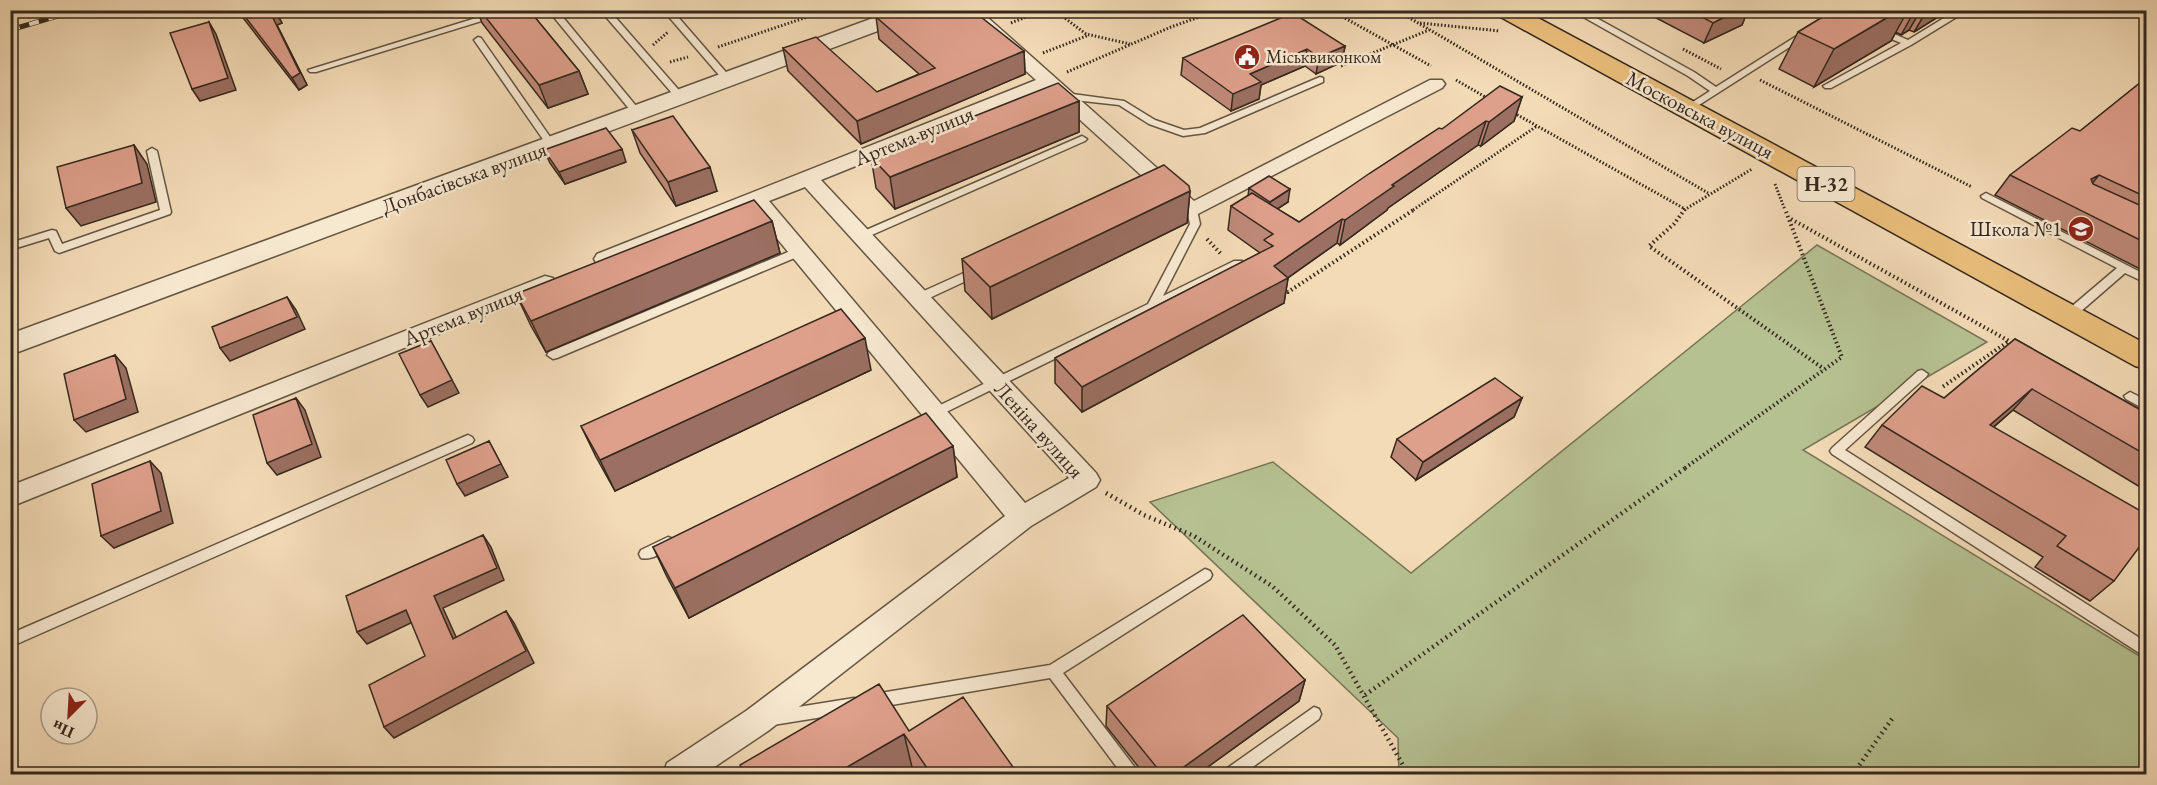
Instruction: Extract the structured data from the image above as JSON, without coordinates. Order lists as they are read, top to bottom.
{
  "streets": {
    "main road": ["Московська вулиця", "Н-32"],
    "street": ["Артема вулиця", "Донбасівська вулиця", "Леніна вулиця"]
  },
  "crossings": [
    ["Артема вулиця", "Леніна вулиця"]
  ],
  "places": {
    "public building": ["Міськвиконком"],
    "school or university": ["Школа №1"]
  },
  "north": "bottom left"
}
